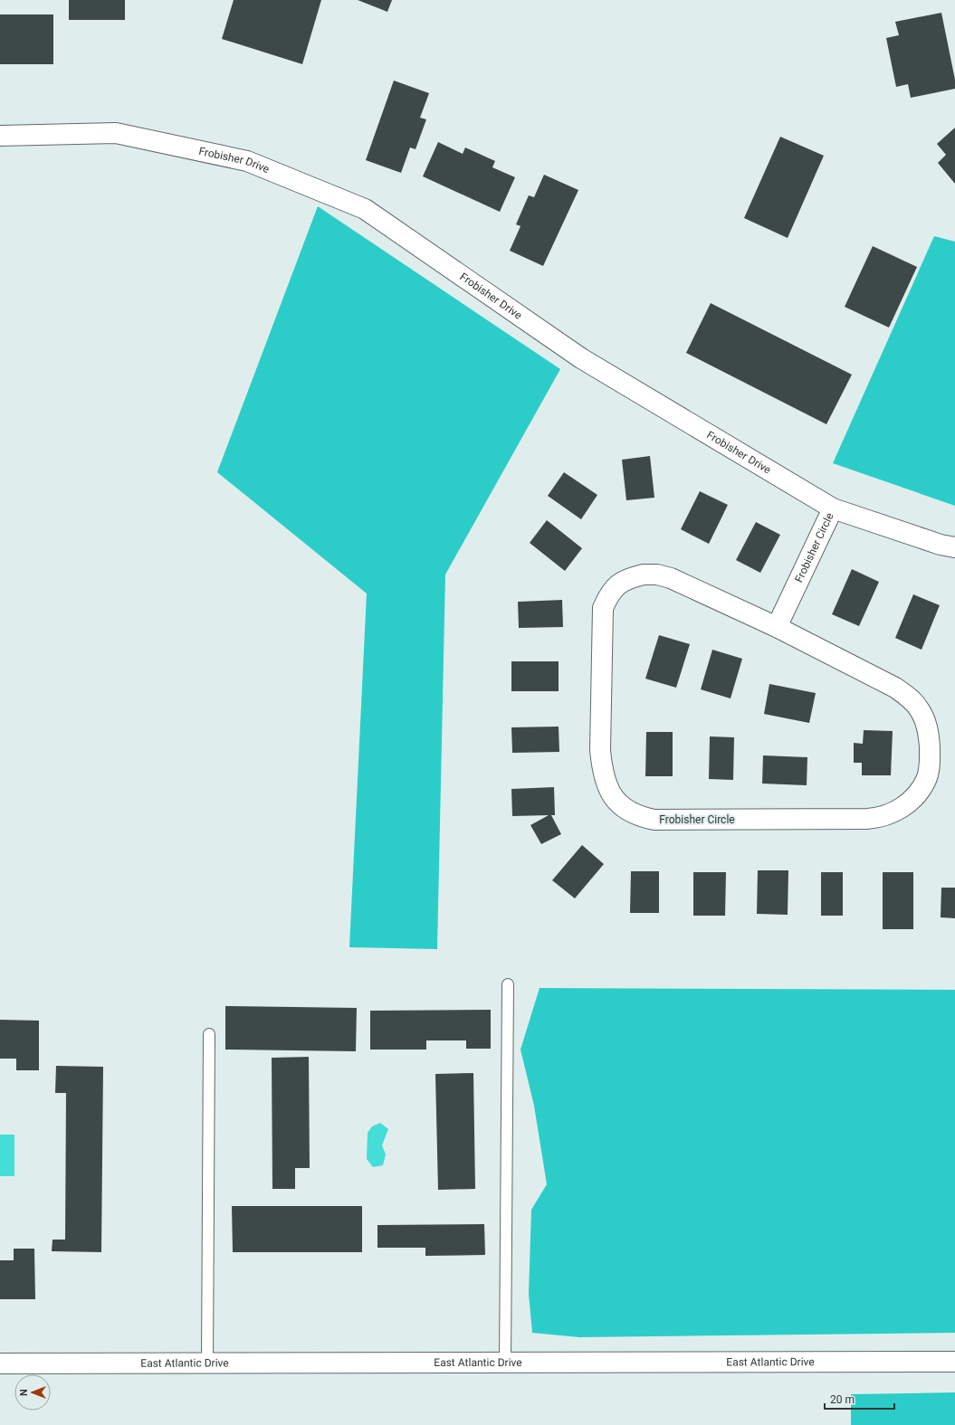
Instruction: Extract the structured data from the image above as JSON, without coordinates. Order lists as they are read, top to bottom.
{
  "streets": {
    "street": ["Frobisher Drive", "Frobisher Circle", "East Atlantic Drive"]
  },
  "crossings": [
    ["Frobisher Drive", "Frobisher Circle"]
  ],
  "scale_bar": "20 m",
  "north": "left"
}
